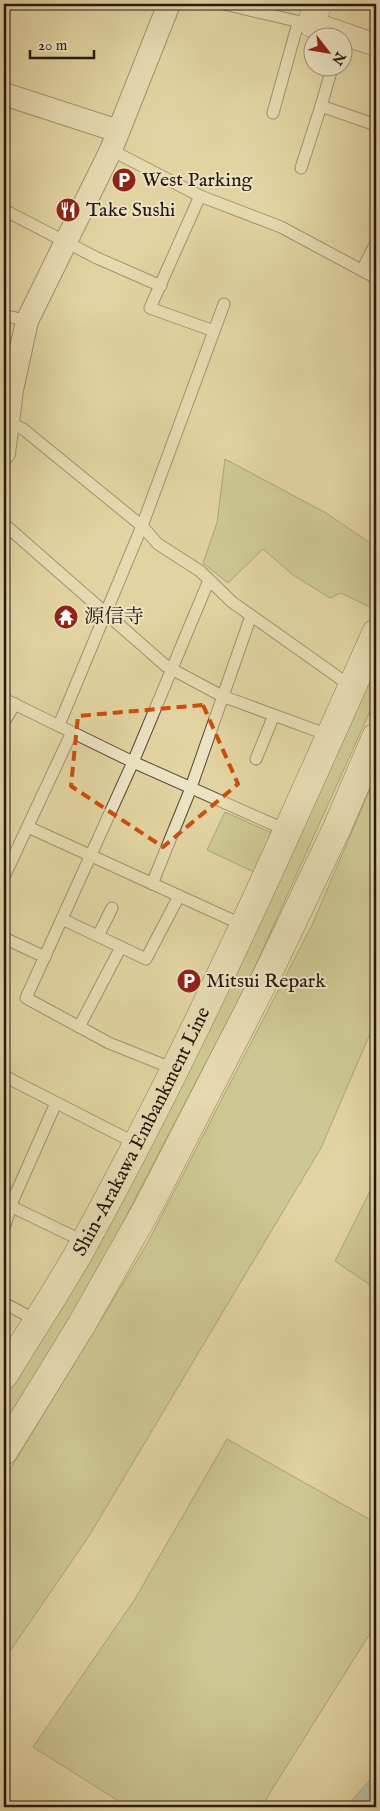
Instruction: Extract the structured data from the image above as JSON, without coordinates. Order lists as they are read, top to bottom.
{
  "streets": {
    "main road": ["Shin-Arakawa Embankment Line"]
  },
  "places": {
    "parking": ["West Parking", "Mitsui Repark"],
    "restaurant": ["Take Sushi"],
    "temple": ["源信寺"]
  },
  "scale_bar": "20 m",
  "north": "bottom right"
}
